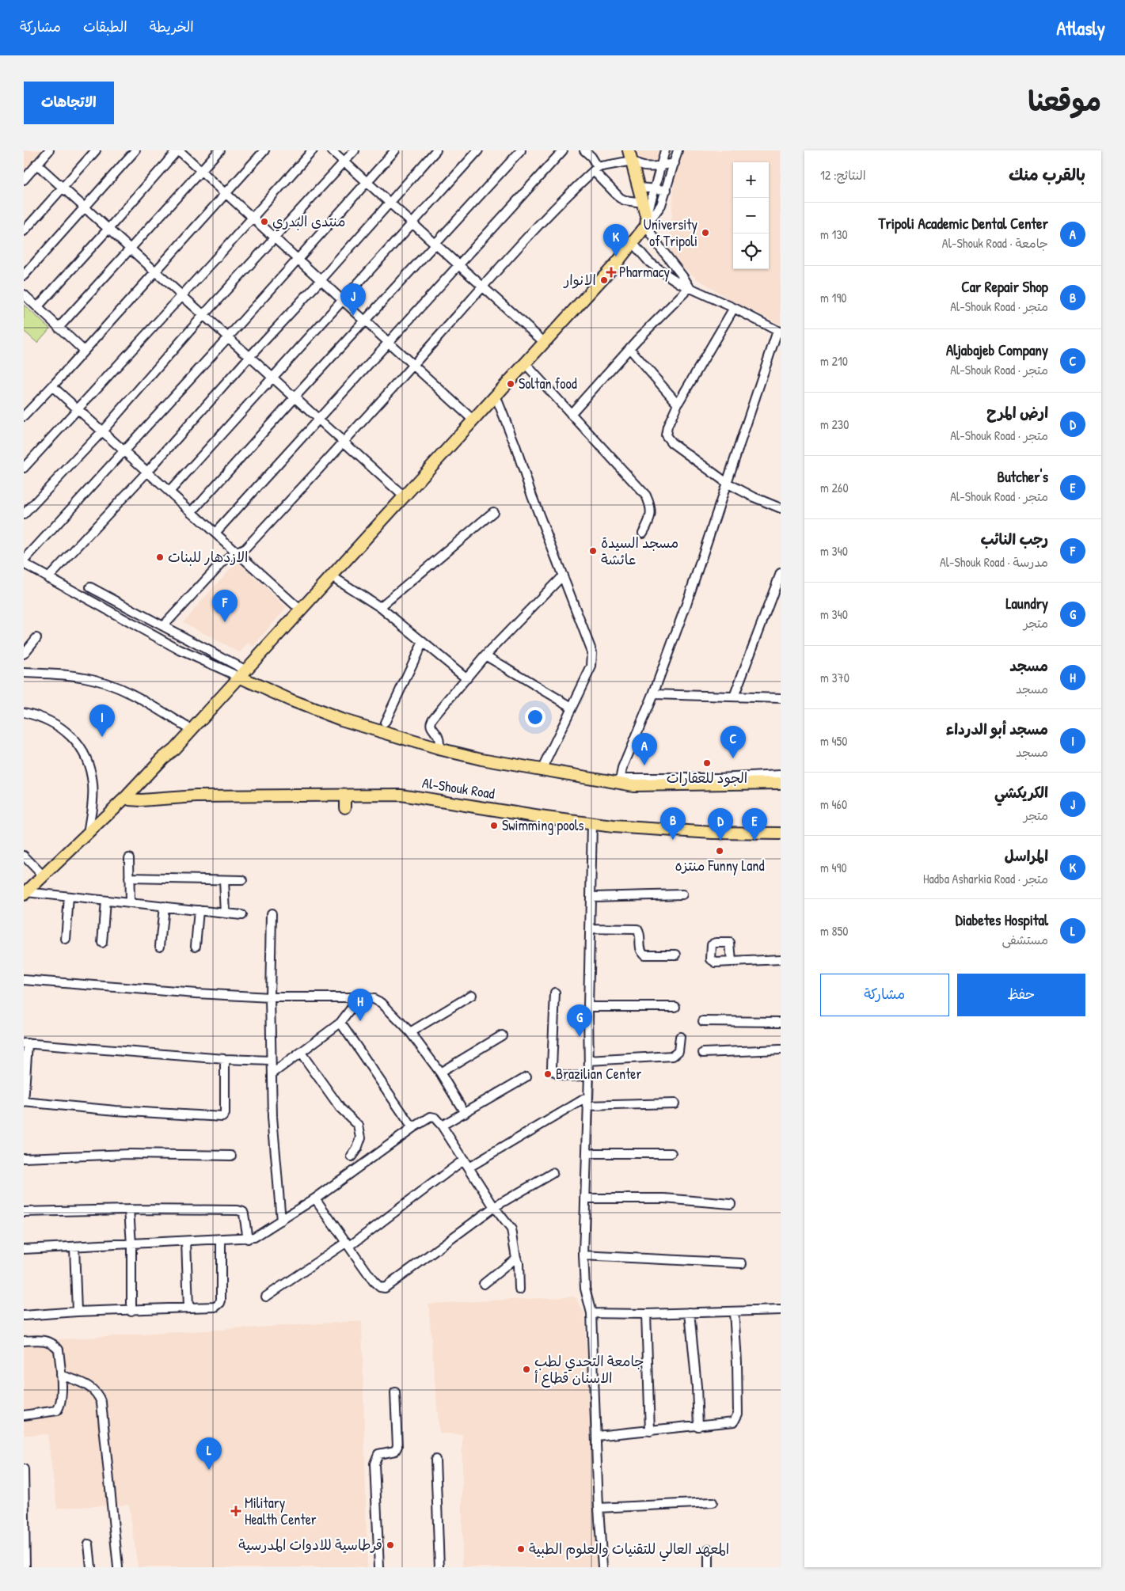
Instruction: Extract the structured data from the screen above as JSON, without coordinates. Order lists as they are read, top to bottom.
{
  "streets": {
    "main road": ["Al-Shouk Road"]
  },
  "places": {
    "other": [
      "منتدى البدري",
      "University of Tripoli",
      "الانوار",
      "Soltan food",
      "مسجد السيدة عائشة",
      "الازدهار للبنات",
      "الجود للعقارات",
      "Swimming pools",
      "منتزه Funny Land",
      "Brazilian Center",
      "جامعة التحدي لطب الاسنان قطاع أ",
      "قرطاسية للادوات المدرسية",
      "المعهد العالي للتقنيات والعلوم الطبية"
    ],
    "health": ["Pharmacy", "Military Health Center"]
  },
  "page": {
    "header": "Atlasly",
    "nav": ["الخريطة", "الطبقات", "مشاركة"],
    "title": "موقعنا",
    "buttons": [
      "الاتجاهات",
      ["حفظ", "مشاركة"]
    ],
    "heading": ["بالقرب منك", "النتائج: 12"],
    "map_buttons": ["+", "−"],
    "list": [
      {
        "mark": "A",
        "name": "Tripoli Academic Dental Center",
        "note": "جامعة · Al-Shouk Road",
        "value": "130 m"
      },
      {
        "mark": "B",
        "name": "Car Repair Shop",
        "note": "متجر · Al-Shouk Road",
        "value": "190 m"
      },
      {
        "mark": "C",
        "name": "Aljabajeb Company",
        "note": "متجر · Al-Shouk Road",
        "value": "210 m"
      },
      {
        "mark": "D",
        "name": "ارض المرح",
        "note": "متجر · Al-Shouk Road",
        "value": "230 m"
      },
      {
        "mark": "E",
        "name": "Butcher's",
        "note": "متجر · Al-Shouk Road",
        "value": "260 m"
      },
      {
        "mark": "F",
        "name": "رجب النائب",
        "note": "مدرسة · Al-Shouk Road",
        "value": "340 m"
      },
      {
        "mark": "G",
        "name": "Laundry",
        "note": "متجر",
        "value": "340 m"
      },
      {
        "mark": "H",
        "name": "مسجد",
        "note": "مسجد",
        "value": "370 m"
      },
      {
        "mark": "I",
        "name": "مسجد أبو الدرداء",
        "note": "مسجد",
        "value": "450 m"
      },
      {
        "mark": "J",
        "name": "الكريكشي",
        "note": "متجر",
        "value": "460 m"
      },
      {
        "mark": "K",
        "name": "المراسل",
        "note": "متجر · Hadba Asharkia Road",
        "value": "490 m"
      },
      {
        "mark": "L",
        "name": "Diabetes Hospital",
        "note": "مستشفى",
        "value": "850 m"
      }
    ],
    "pins": [
      "K",
      "J",
      "F",
      "I",
      "C",
      "A",
      "B",
      "D",
      "E",
      "H",
      "G",
      "L"
    ]
  }
}
